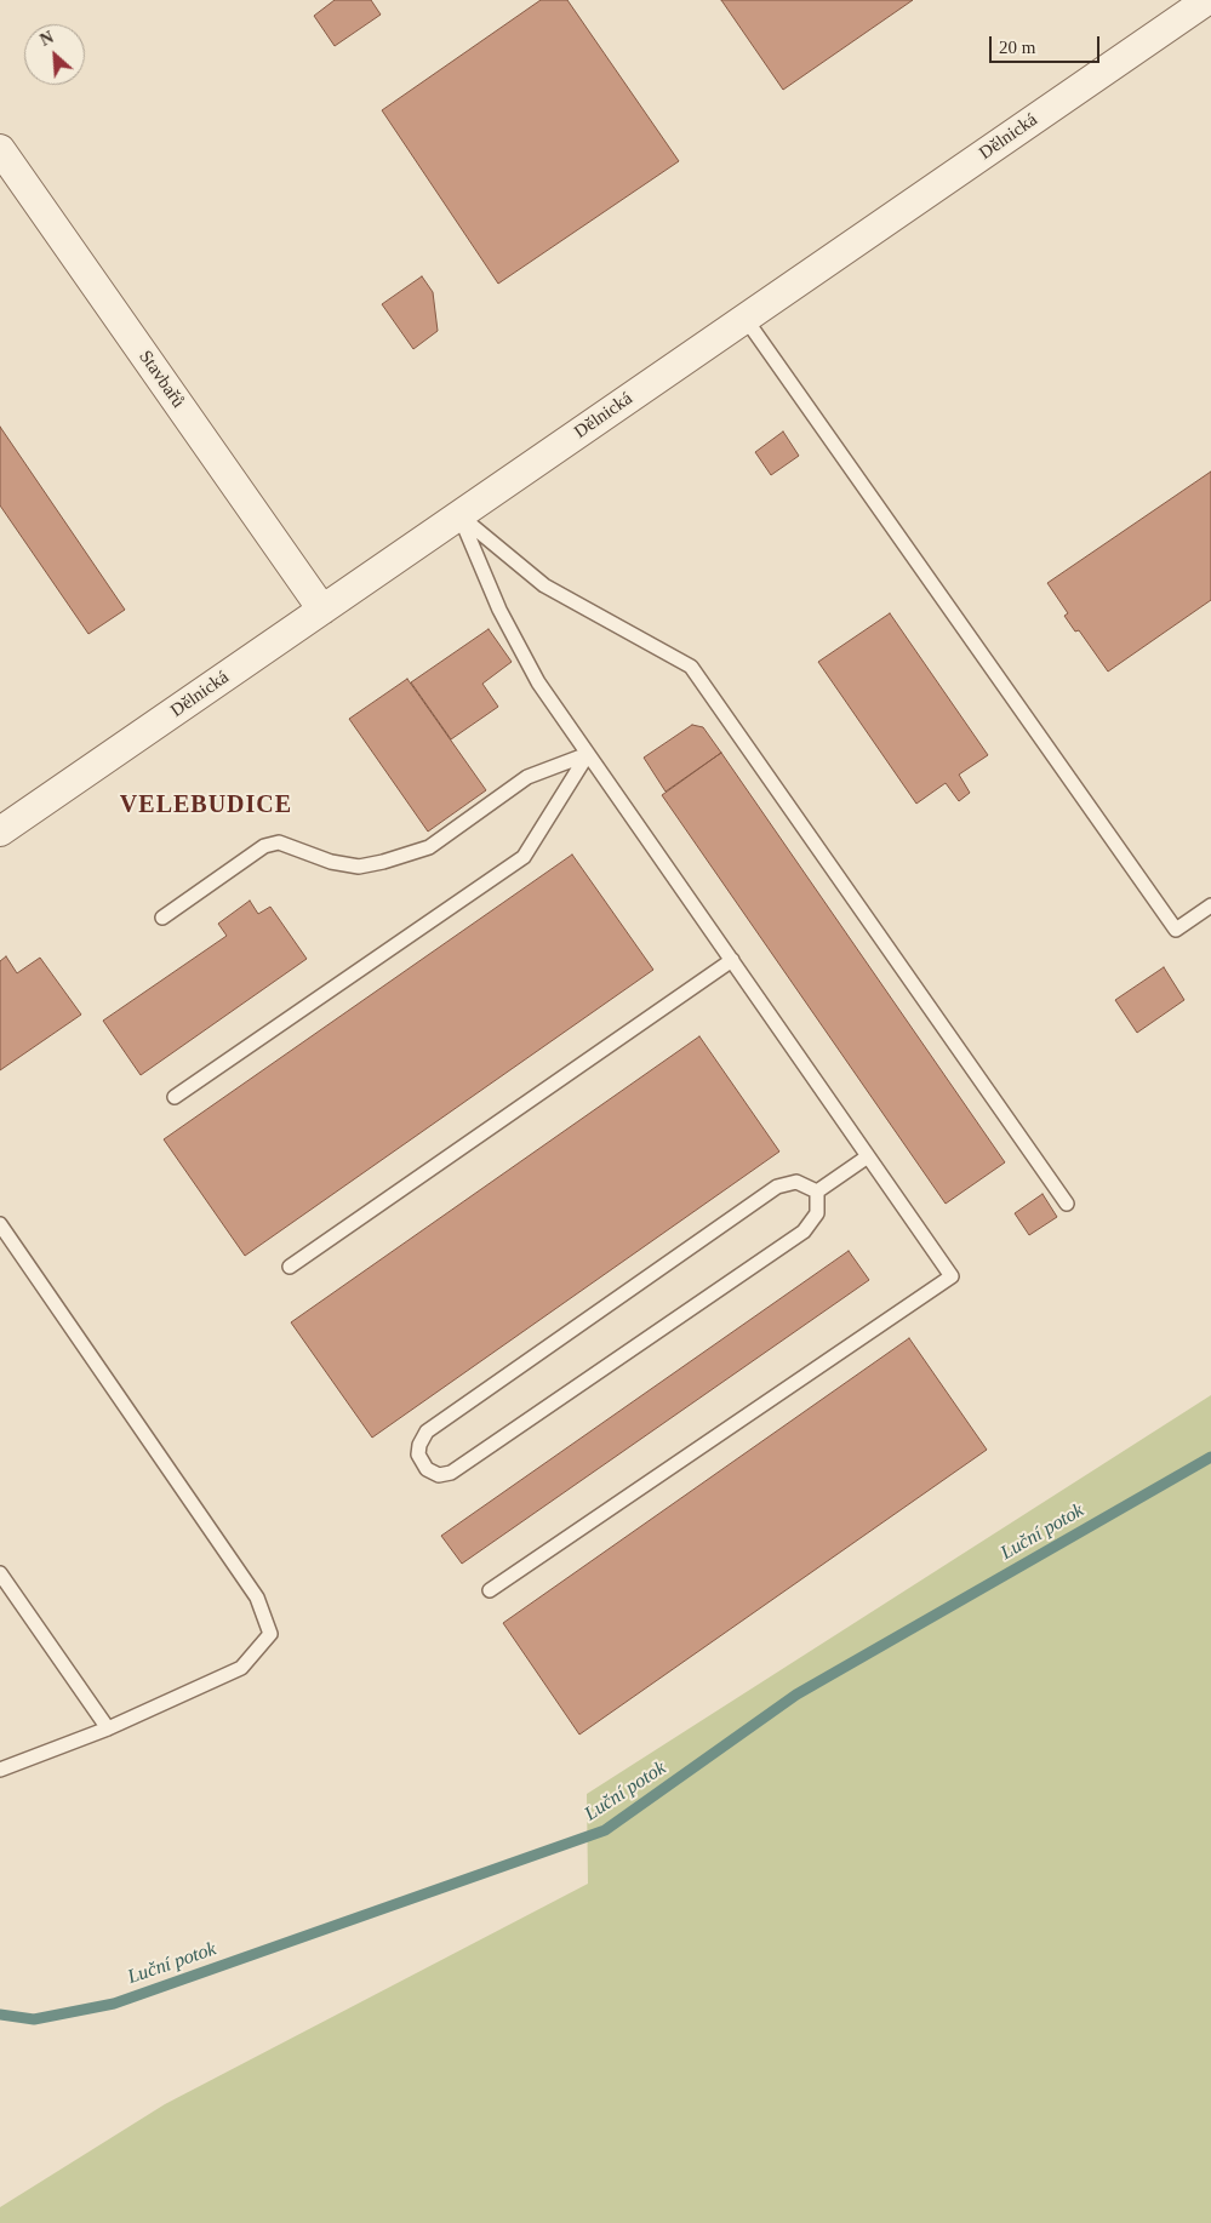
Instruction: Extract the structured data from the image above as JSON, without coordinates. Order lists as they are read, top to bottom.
{
  "streets": {
    "street": ["Dělnická", "Stavbařů"]
  },
  "crossings": [
    ["Dělnická", "Stavbařů"]
  ],
  "districts": ["VELEBUDICE"],
  "water": ["Luční potok"],
  "scale_bar": "20 m",
  "north": "top left"
}
